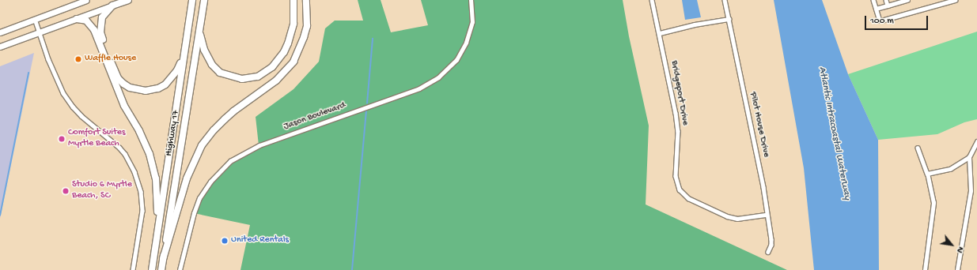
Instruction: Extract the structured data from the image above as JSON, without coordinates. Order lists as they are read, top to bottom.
{
  "streets": {
    "highway": ["Highway 17"],
    "street": ["Bridgeport Drive", "Jason Boulevard", "Pilot House Drive"]
  },
  "crossings": [
    ["Bridgeport Drive", "Pilot House Drive"]
  ],
  "water": ["Atlantic Intracoastal Waterway"],
  "places": [
    "Waffle House",
    "Comfort Suites Myrtle Beach",
    "Studio 6 Myrtle Beach, SC",
    "United Rentals"
  ],
  "scale_bar": "100 m",
  "north": "bottom right"
}
